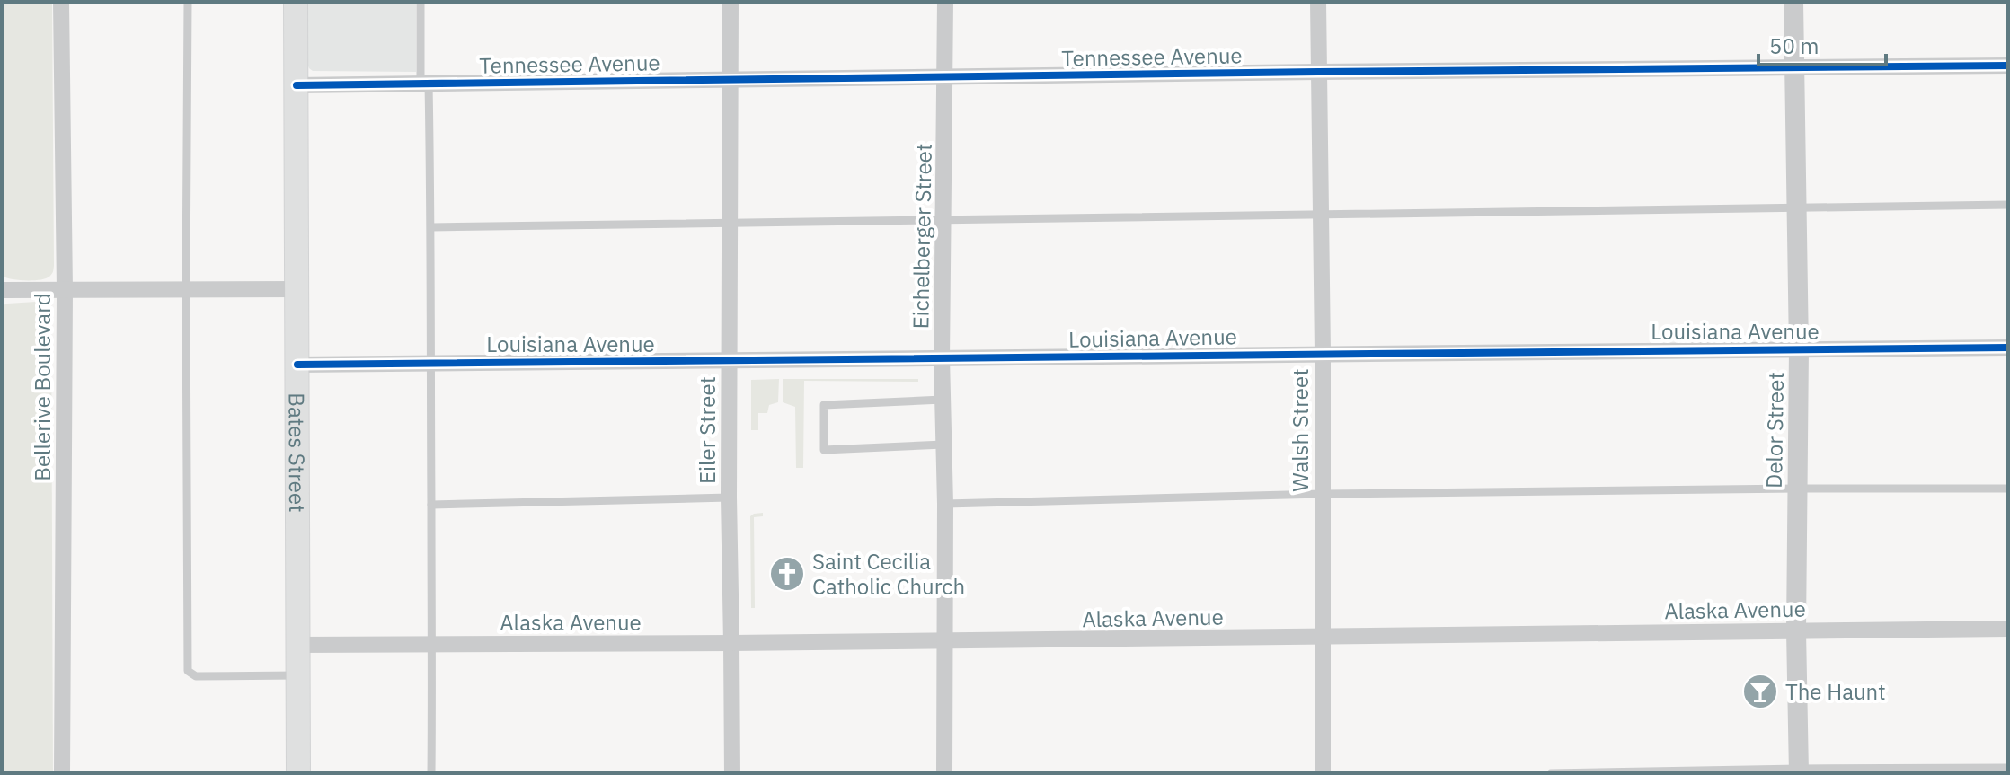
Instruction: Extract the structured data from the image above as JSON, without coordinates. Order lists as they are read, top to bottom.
{
  "streets": {
    "main road": ["Bates Street"],
    "street": [
      "Tennessee Avenue",
      "Eichelberger Street",
      "Louisiana Avenue",
      "Bellerive Boulevard",
      "Eiler Street",
      "Walsh Street",
      "Delor Street",
      "Alaska Avenue"
    ]
  },
  "crossings": [
    ["Tennessee Avenue", "Eichelberger Street"],
    ["Tennessee Avenue", "Eiler Street"],
    ["Tennessee Avenue", "Walsh Street"],
    ["Tennessee Avenue", "Delor Street"],
    ["Tennessee Avenue", "Bates Street"],
    ["Eichelberger Street", "Louisiana Avenue"],
    ["Eichelberger Street", "Alaska Avenue"],
    ["Louisiana Avenue", "Eiler Street"],
    ["Louisiana Avenue", "Walsh Street"],
    ["Louisiana Avenue", "Delor Street"],
    ["Louisiana Avenue", "Bates Street"],
    ["Eiler Street", "Alaska Avenue"],
    ["Walsh Street", "Alaska Avenue"],
    ["Delor Street", "Alaska Avenue"],
    ["Bates Street", "Alaska Avenue"]
  ],
  "places": {
    "church": ["Saint Cecilia Catholic Church"],
    "bar": ["The Haunt"]
  },
  "scale_bar": "50 m"
}
